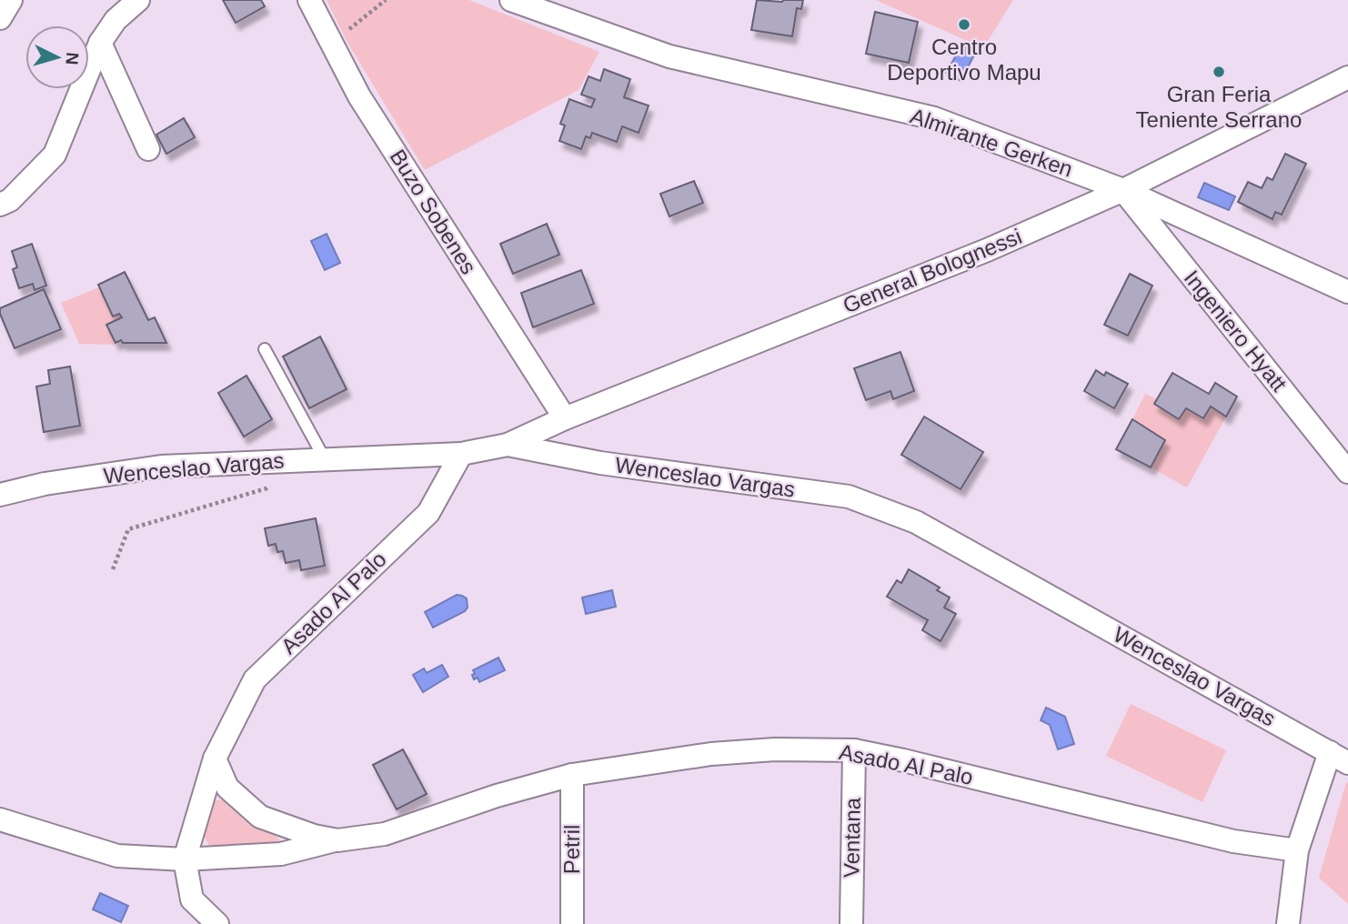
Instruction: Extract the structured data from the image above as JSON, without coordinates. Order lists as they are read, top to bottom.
{
  "streets": {
    "street": [
      "Almirante Gerken",
      "Buzo Sobenes",
      "General Bolognessi",
      "Ingeniero Hyatt",
      "Wenceslao Vargas",
      "Asado Al Palo",
      "Ventana",
      "Petril"
    ]
  },
  "crossings": [
    ["Almirante Gerken", "General Bolognessi"],
    ["Almirante Gerken", "Ingeniero Hyatt"],
    ["Buzo Sobenes", "General Bolognessi"],
    ["General Bolognessi", "Ingeniero Hyatt"],
    ["General Bolognessi", "Wenceslao Vargas"],
    ["Wenceslao Vargas", "Asado Al Palo"],
    ["Asado Al Palo", "Ventana"],
    ["Asado Al Palo", "Petril"]
  ],
  "places": ["Centro Deportivo Mapu", "Gran Feria Teniente Serrano"],
  "north": "right"
}
